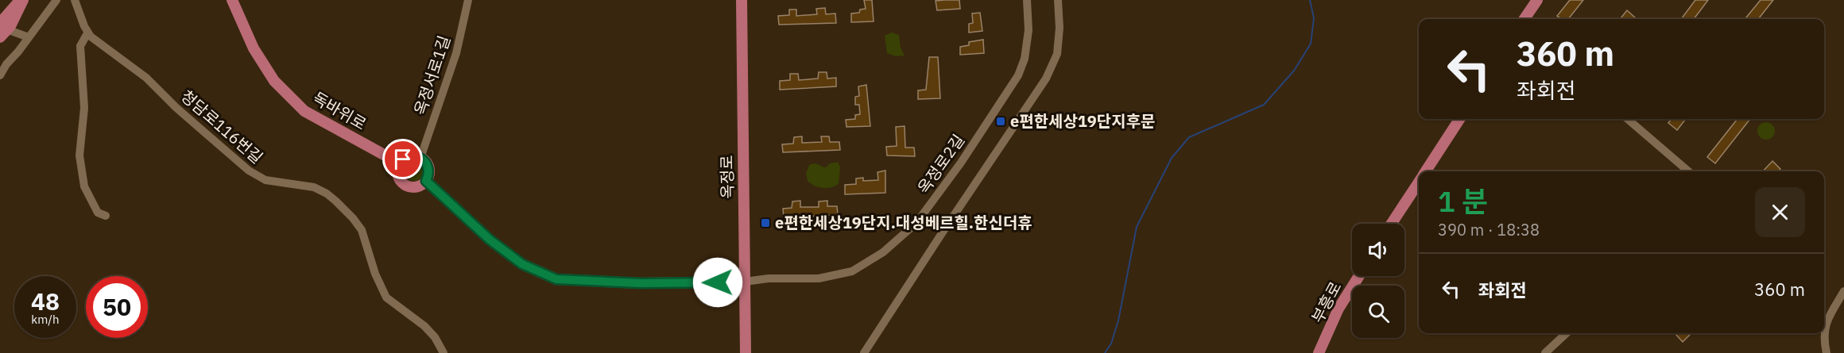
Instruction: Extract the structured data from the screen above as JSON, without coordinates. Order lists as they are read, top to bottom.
{
  "streets": {
    "main road": ["독바위로", "옥정로", "부흥로"],
    "street": ["옥정서로1길", "청담로116번길", "옥정로2길"]
  },
  "crossings": [
    ["옥정서로1길", "독바위로"],
    ["옥정로2길", "옥정로"]
  ],
  "places": {
    "transit": ["e편한세상19단지후문", "e편한세상19단지.대성베르힐.한신더휴"]
  },
  "page": {
    "turn": ["360 m", "좌회전"],
    "heading": ["1 분", "390 m · 18:38"],
    "list": [
      {
        "name": "좌회전",
        "value": "360 m"
      }
    ],
    "speed": "48 km/h",
    "limit": "50"
  }
}
